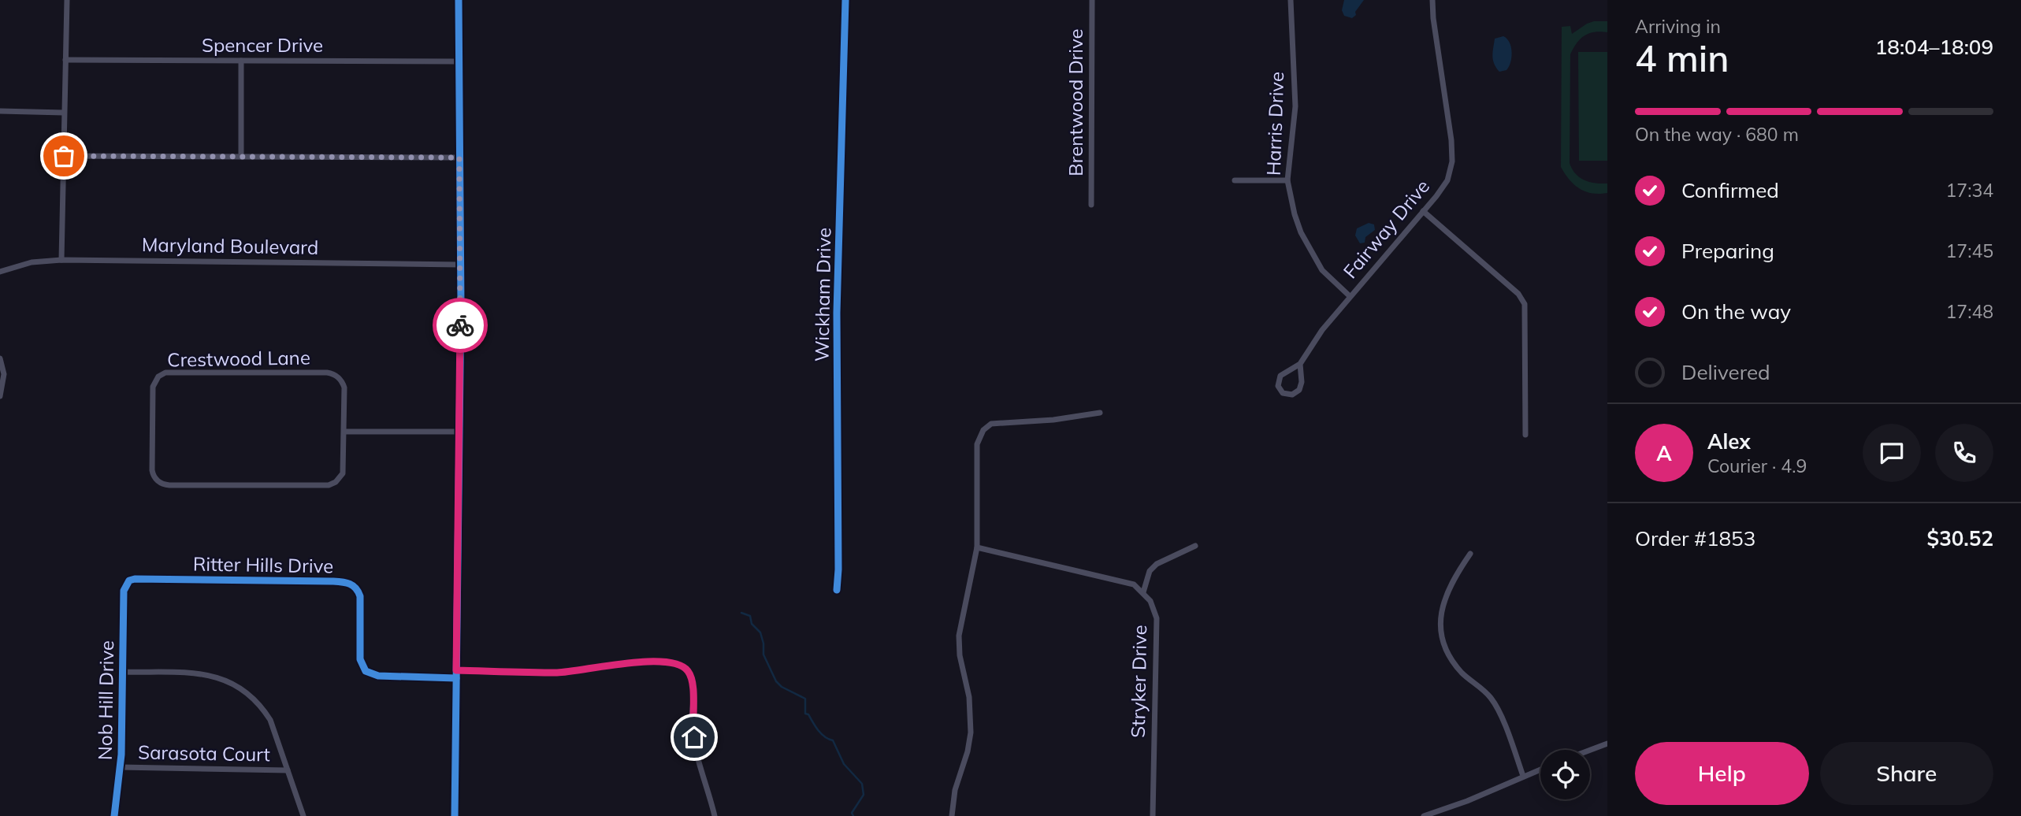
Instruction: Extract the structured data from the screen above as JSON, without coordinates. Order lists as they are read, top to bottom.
{
  "streets": {
    "street": [
      "Spencer Drive",
      "Brentwood Drive",
      "Harris Drive",
      "Fairway Drive",
      "Maryland Boulevard",
      "Wickham Drive",
      "Crestwood Lane",
      "Ritter Hills Drive",
      "Stryker Drive",
      "Nob Hill Drive",
      "Sarasota Court"
    ]
  },
  "crossings": [
    ["Harris Drive", "Fairway Drive"],
    ["Ritter Hills Drive", "Nob Hill Drive"],
    ["Nob Hill Drive", "Sarasota Court"]
  ],
  "page": {
    "heading": ["4 min", "Arriving in", "18:04–18:09"],
    "panel": [
      "Alex",
      "Courier · 4.9",
      "Order #1853",
      "$30.52"
    ],
    "bar": "On the way · 680 m",
    "list": [
      ["Confirmed", "17:34"],
      ["Preparing", "17:45"],
      ["On the way", "17:48"],
      "Delivered"
    ],
    "round": "A",
    "buttons": ["Help", "Share"]
  }
}
